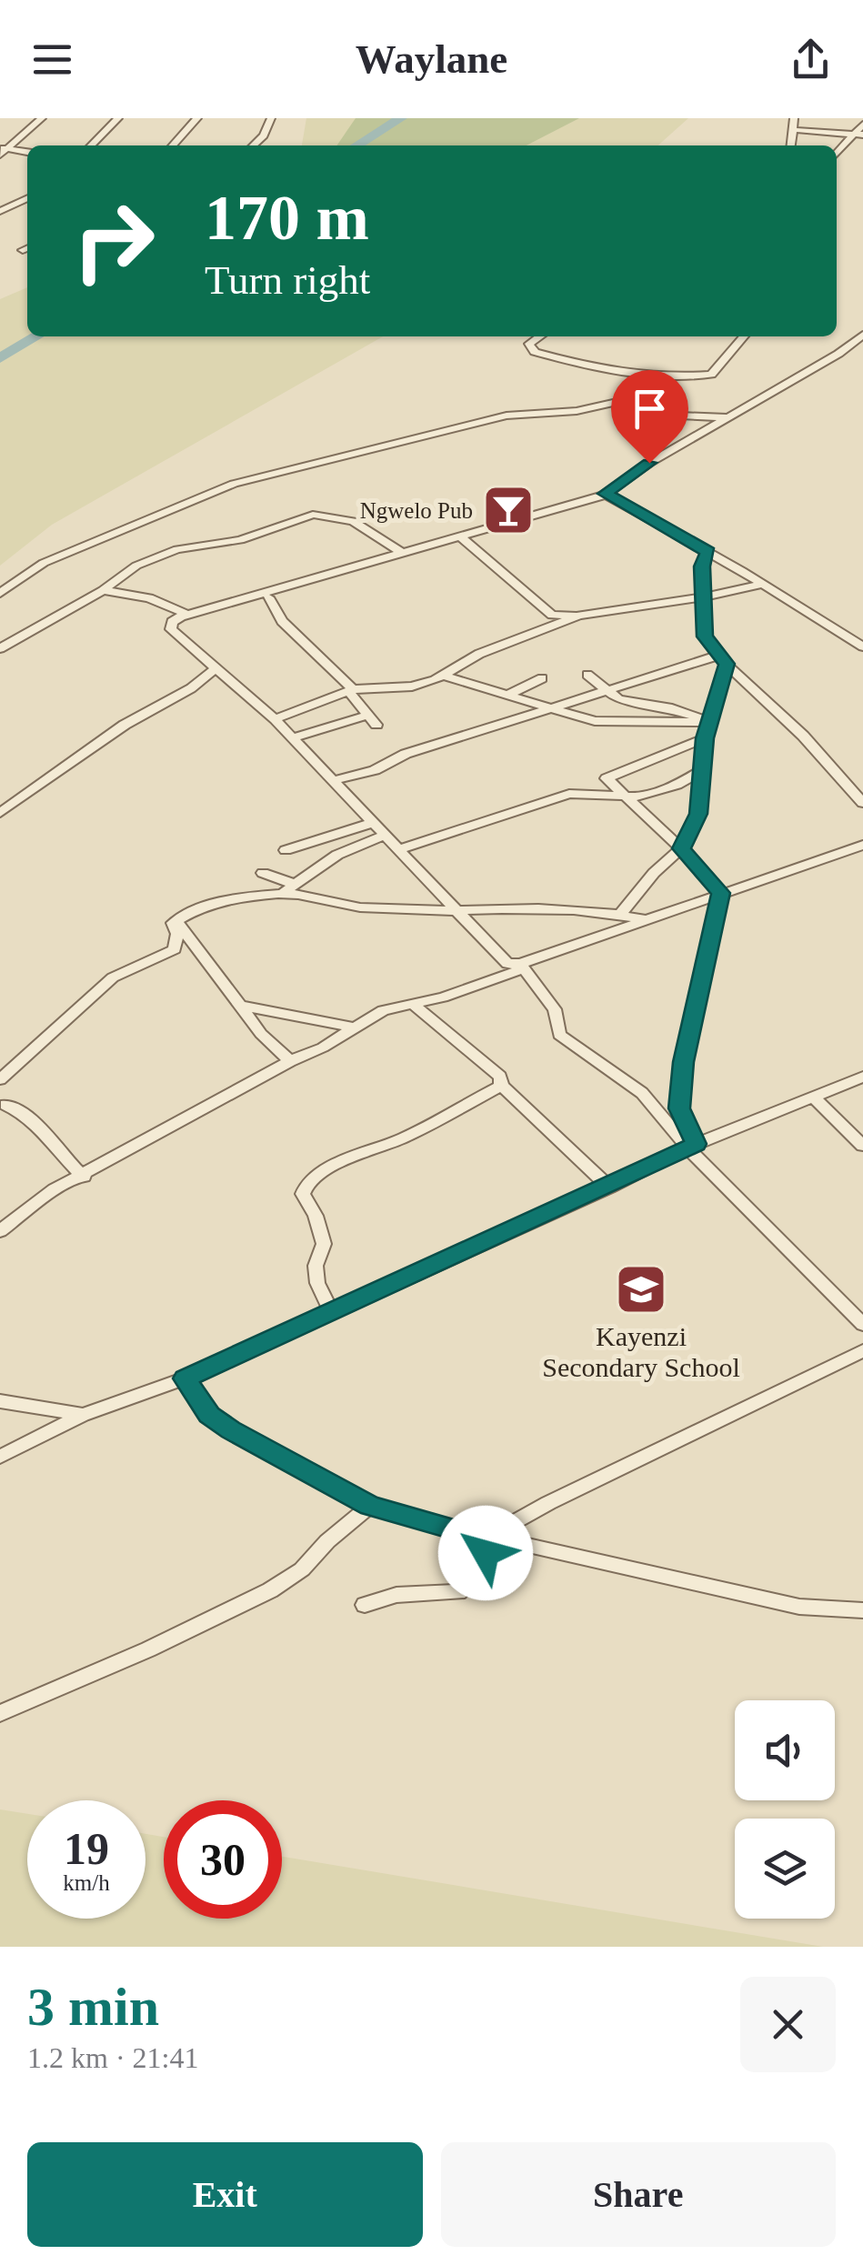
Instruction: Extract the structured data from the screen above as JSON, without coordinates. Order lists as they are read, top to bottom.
{
  "places": {
    "bar": ["Ngwelo Pub"],
    "school or university": ["Kayenzi Secondary School"]
  },
  "page": {
    "header": "Waylane",
    "turn": ["170 m", "Turn right"],
    "speed": "19 km/h",
    "limit": "30",
    "heading": ["3 min", "1.2 km · 21:41"],
    "buttons": ["Exit", "Share"]
  }
}
